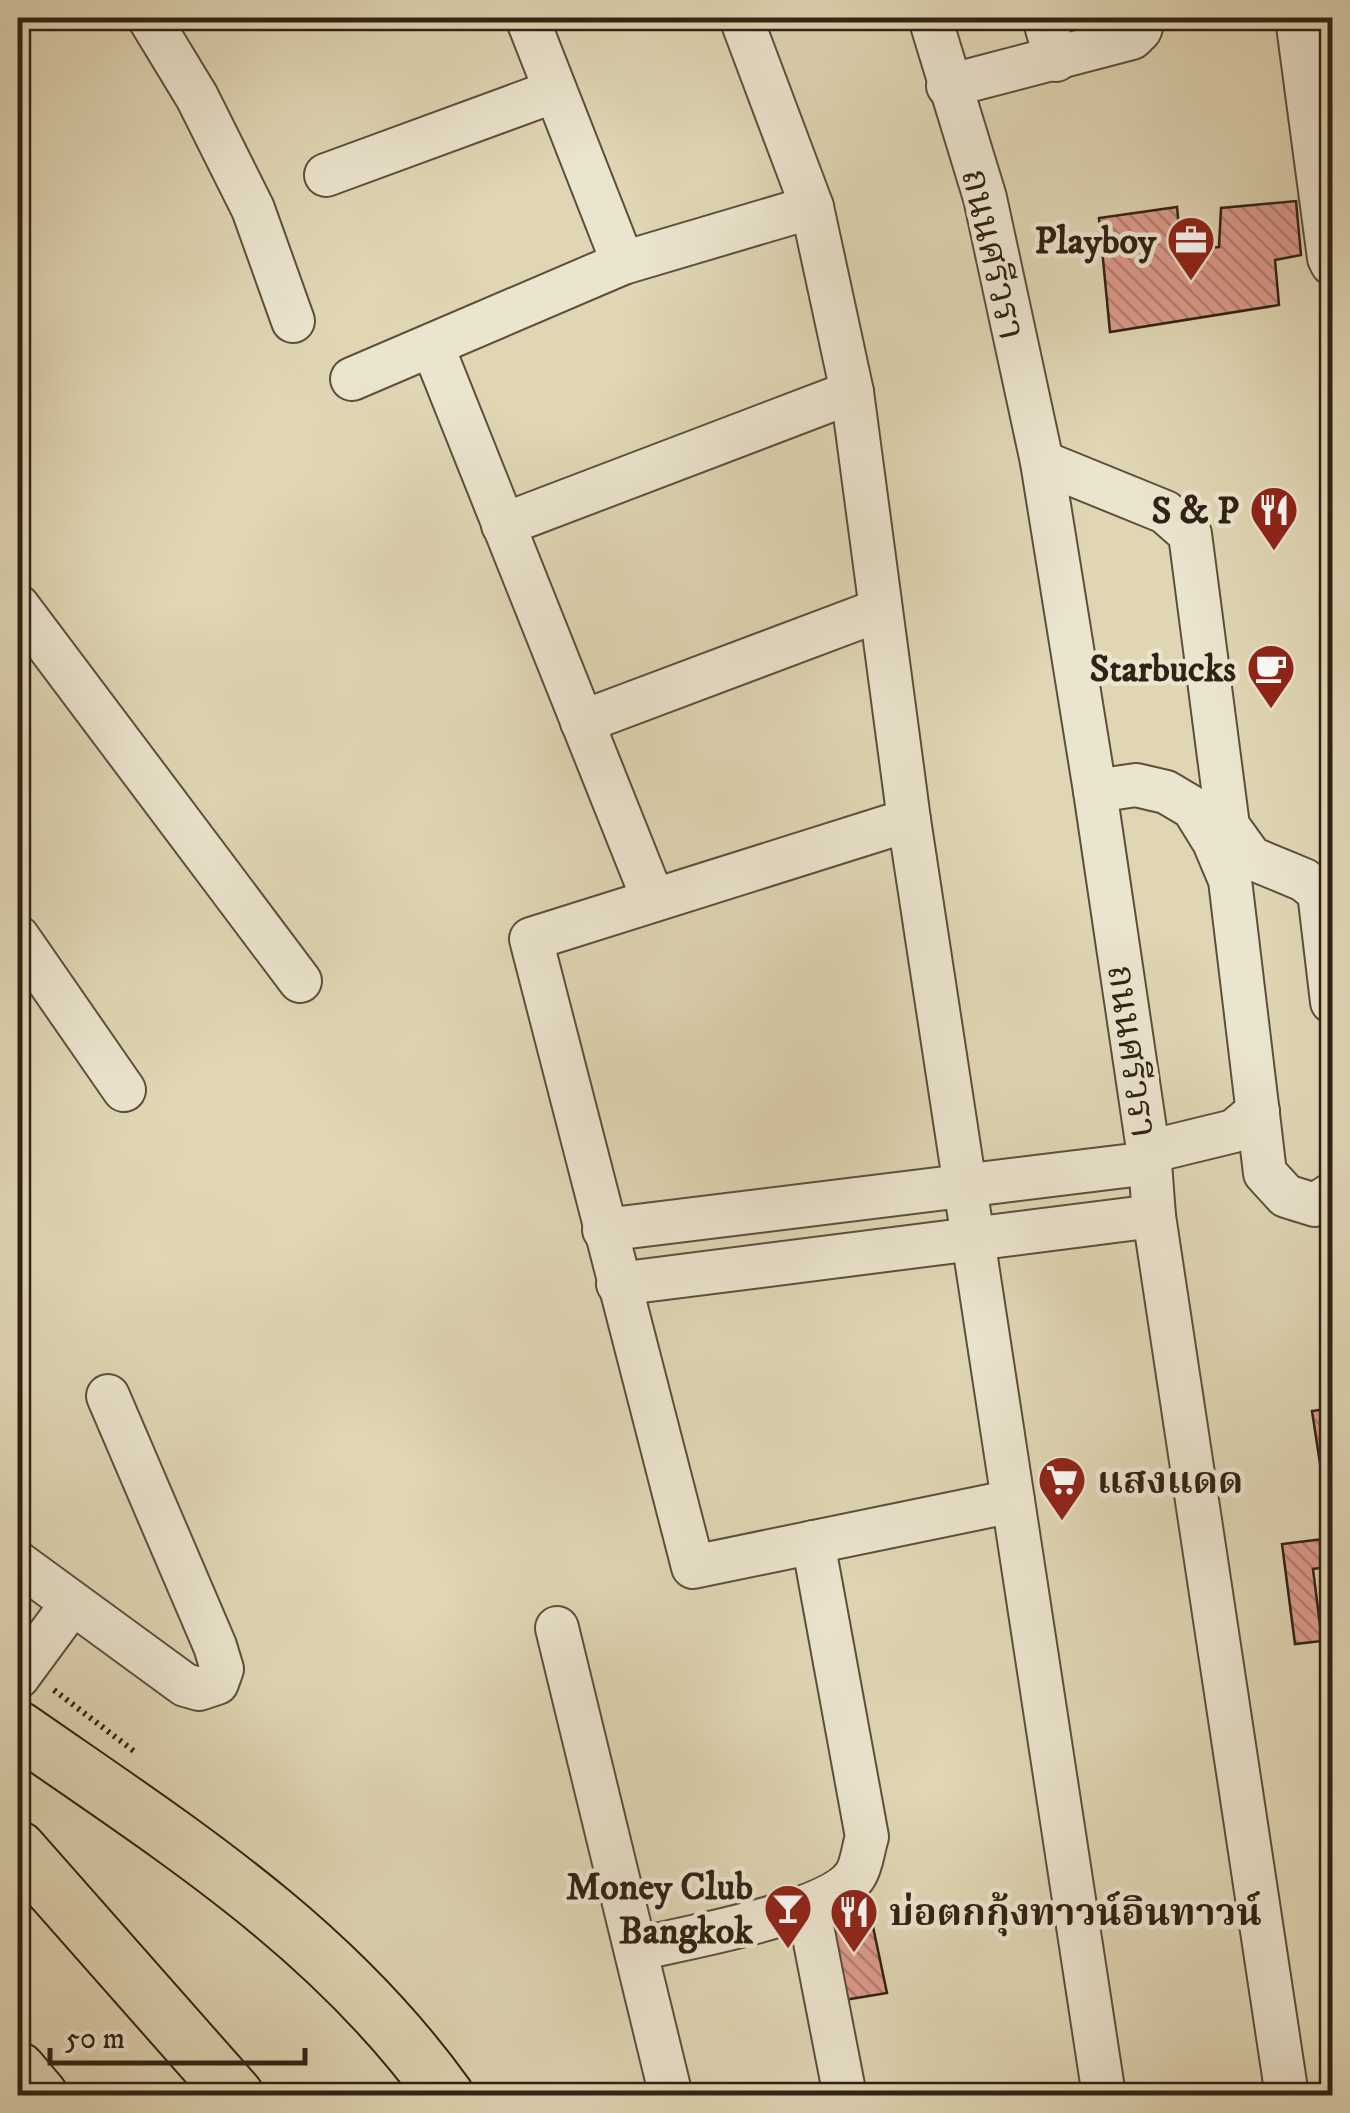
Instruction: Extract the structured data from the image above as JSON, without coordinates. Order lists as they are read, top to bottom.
{
  "streets": {
    "street": ["ถนนศรีวรา"]
  },
  "places": {
    "office": ["Playboy"],
    "restaurant": ["S & P", "บ่อตกกุ้งทาวน์อินทาวน์"],
    "cafe": ["Starbucks"],
    "supermarket": ["แสงแดด"],
    "bar": ["Money Club Bangkok"]
  },
  "scale_bar": "50 m"
}
